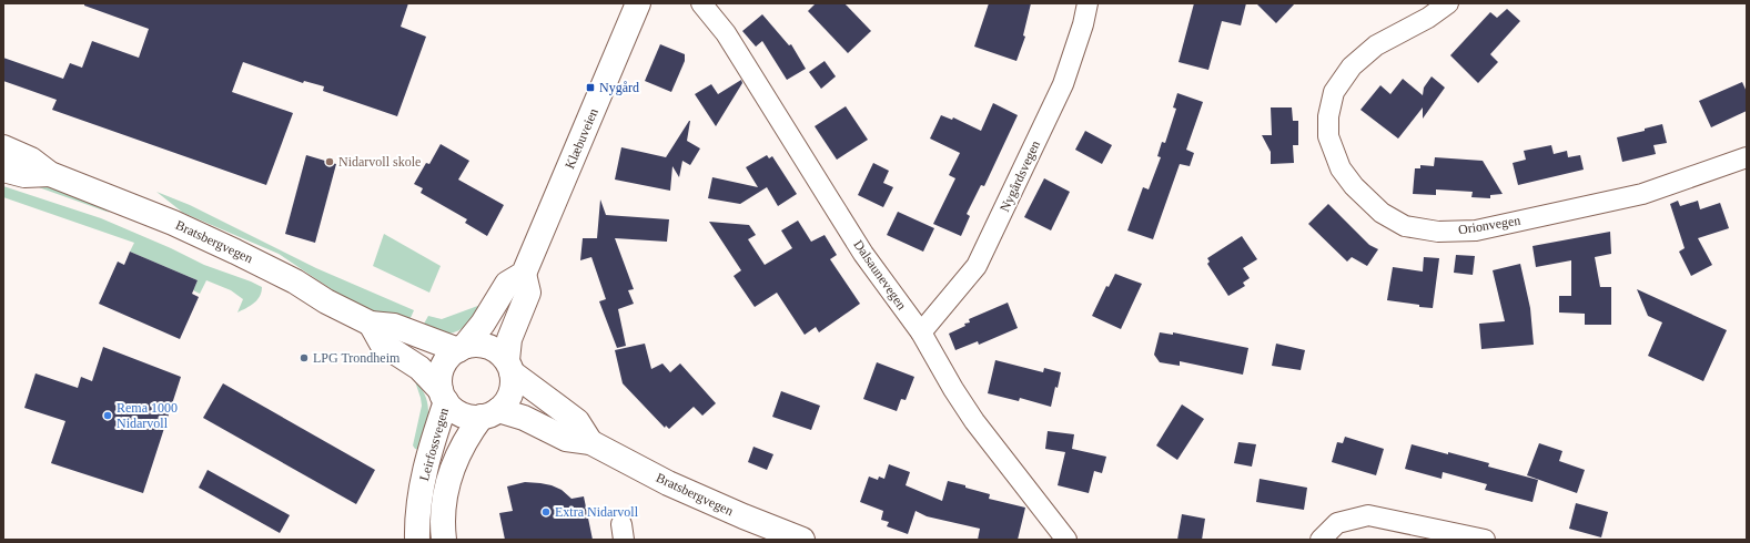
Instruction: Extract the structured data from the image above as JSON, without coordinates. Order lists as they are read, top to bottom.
{
  "streets": {
    "main road": ["Klæbuveien", "Bratsbergvegen", "Leirfossvegen"],
    "street": ["Nygårdsvegen", "Orionvegen", "Dalsaunevegen"]
  },
  "crossings": [
    ["Nygårdsvegen", "Dalsaunevegen"],
    ["Bratsbergvegen", "Leirfossvegen"]
  ],
  "places": {
    "transit": ["Nygård"],
    "other": [
      "Nidarvoll skole",
      "LPG Trondheim",
      "Rema 1000 Nidarvoll",
      "Extra Nidarvoll"
    ]
  }
}
